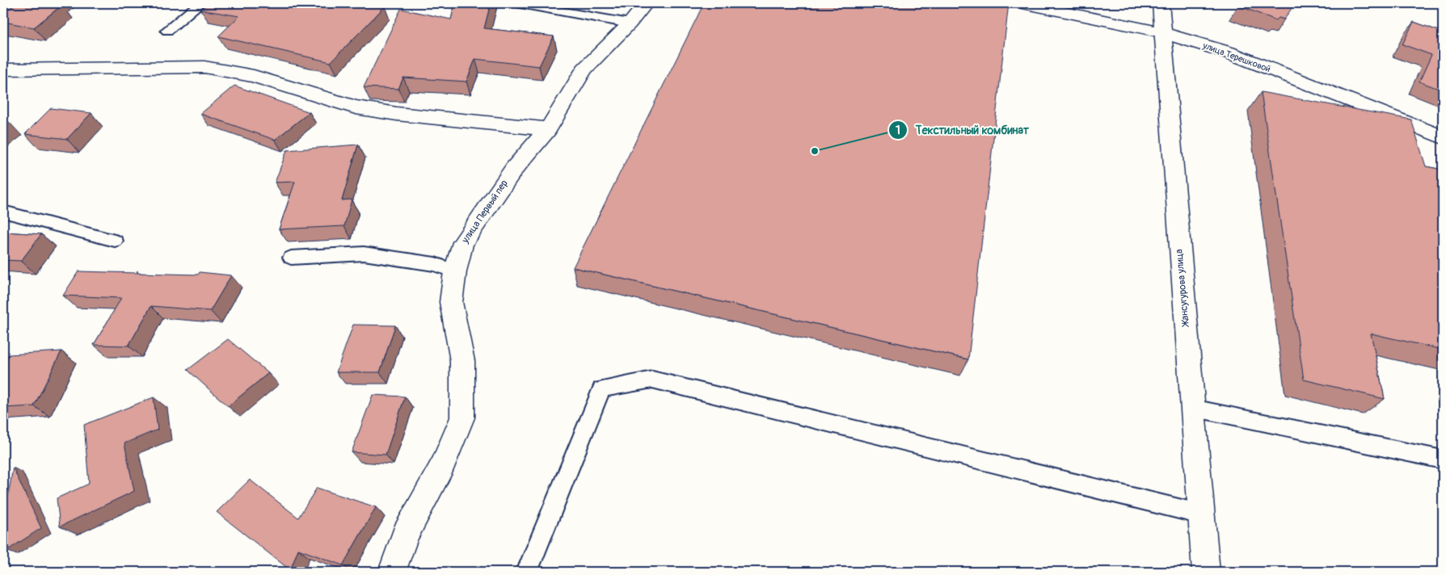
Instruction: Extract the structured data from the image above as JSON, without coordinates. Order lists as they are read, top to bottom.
{
  "streets": {
    "street": ["улица Терешковой", "улица Первый пер", "Жансугурова улица"]
  },
  "crossings": [
    ["улица Терешковой", "Жансугурова улица"]
  ],
  "places": ["Текстильный комбинат"]
}
